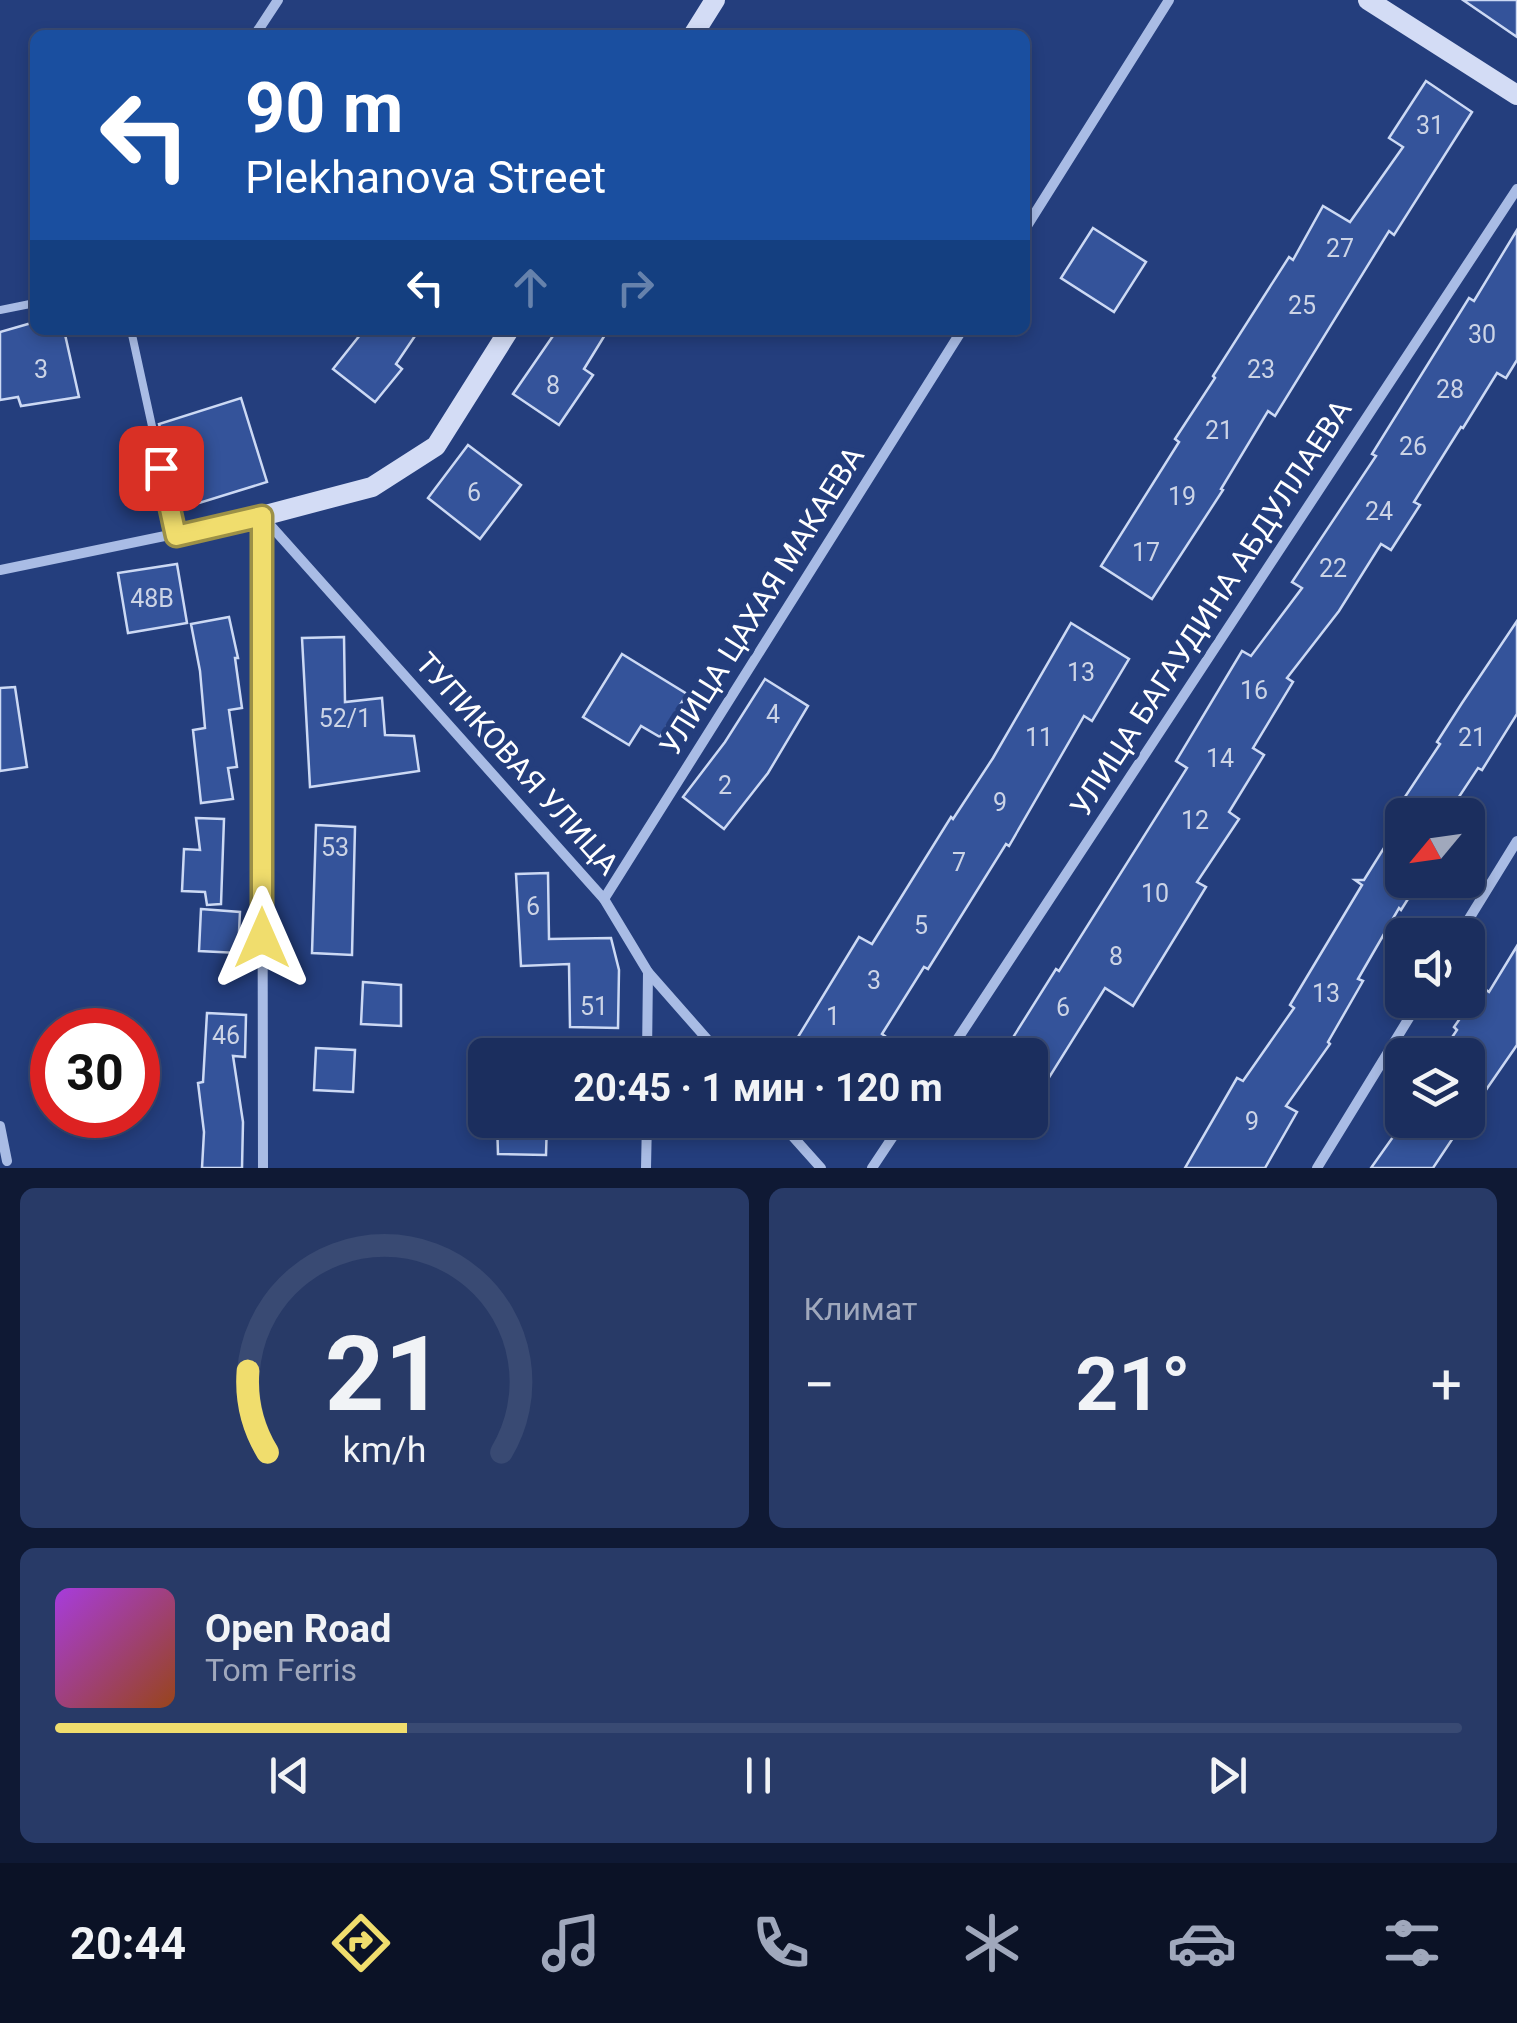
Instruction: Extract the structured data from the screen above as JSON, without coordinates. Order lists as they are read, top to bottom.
{
  "streets": {
    "street": ["УЛИЦА ЦАХАЯ МАКАЕВА", "УЛИЦА БАГАУДИНА АБДУЛЛАЕВА", "ТУПИКОВАЯ УЛИЦА"]
  },
  "crossings": [
    ["УЛИЦА ЦАХАЯ МАКАЕВА", "ТУПИКОВАЯ УЛИЦА"]
  ],
  "house_numbers": [
    "31",
    "27",
    "25",
    "30",
    "3",
    "23",
    "8",
    "28",
    "21",
    "26",
    "6",
    "19",
    "24",
    "17",
    "22",
    "48В",
    "13",
    "16",
    "4",
    "52/1",
    "11",
    "21",
    "14",
    "2",
    "9",
    "12",
    "53",
    "7",
    "10",
    "6",
    "5",
    "8",
    "3",
    "13",
    "51",
    "6",
    "1",
    "46",
    "9"
  ],
  "north": "bottom left",
  "page": {
    "turn": ["90 m", "Plekhanova Street"],
    "limit": "30",
    "trip": "20:45 · 1 мин · 120 m",
    "tile": "Климат",
    "heat": ["−", "21°", "+"],
    "song": ["Open Road", "Tom Ferris"],
    "tabs": "20:44",
    "gauge": ["21", "km/h"]
  }
}
